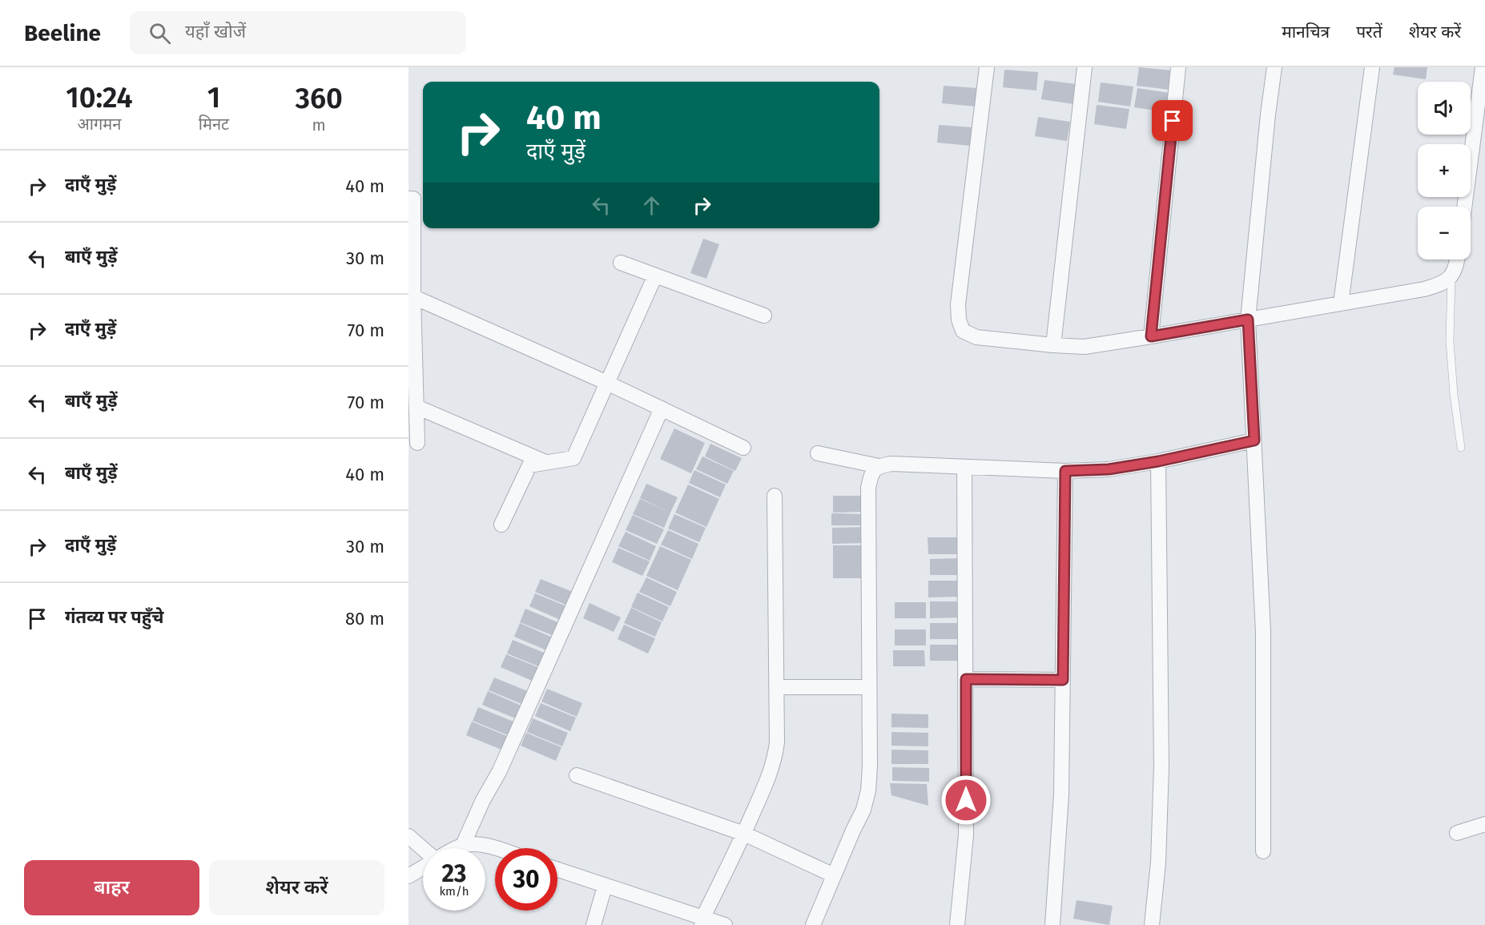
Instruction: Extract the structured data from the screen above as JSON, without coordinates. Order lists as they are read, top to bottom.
{
  "page": {
    "header": "Beeline",
    "search": "यहाँ खोजें",
    "nav": ["मानचित्र", "परतें", "शेयर करें"],
    "eta": [
      "10:24",
      "आगमन",
      "1",
      "मिनट",
      "360",
      "m"
    ],
    "map_buttons": ["+", "−"],
    "turn": ["40 m", "दाएँ मुड़ें"],
    "list": [
      {
        "name": "दाएँ मुड़ें",
        "value": "40 m"
      },
      {
        "name": "बाएँ मुड़ें",
        "value": "30 m"
      },
      {
        "name": "दाएँ मुड़ें",
        "value": "70 m"
      },
      {
        "name": "बाएँ मुड़ें",
        "value": "70 m"
      },
      {
        "name": "बाएँ मुड़ें",
        "value": "40 m"
      },
      {
        "name": "दाएँ मुड़ें",
        "value": "30 m"
      },
      {
        "name": "गंतव्य पर पहुँचे",
        "value": "80 m"
      }
    ],
    "speed": "23 km/h",
    "limit": "30",
    "buttons": ["बाहर", "शेयर करें"]
  }
}
